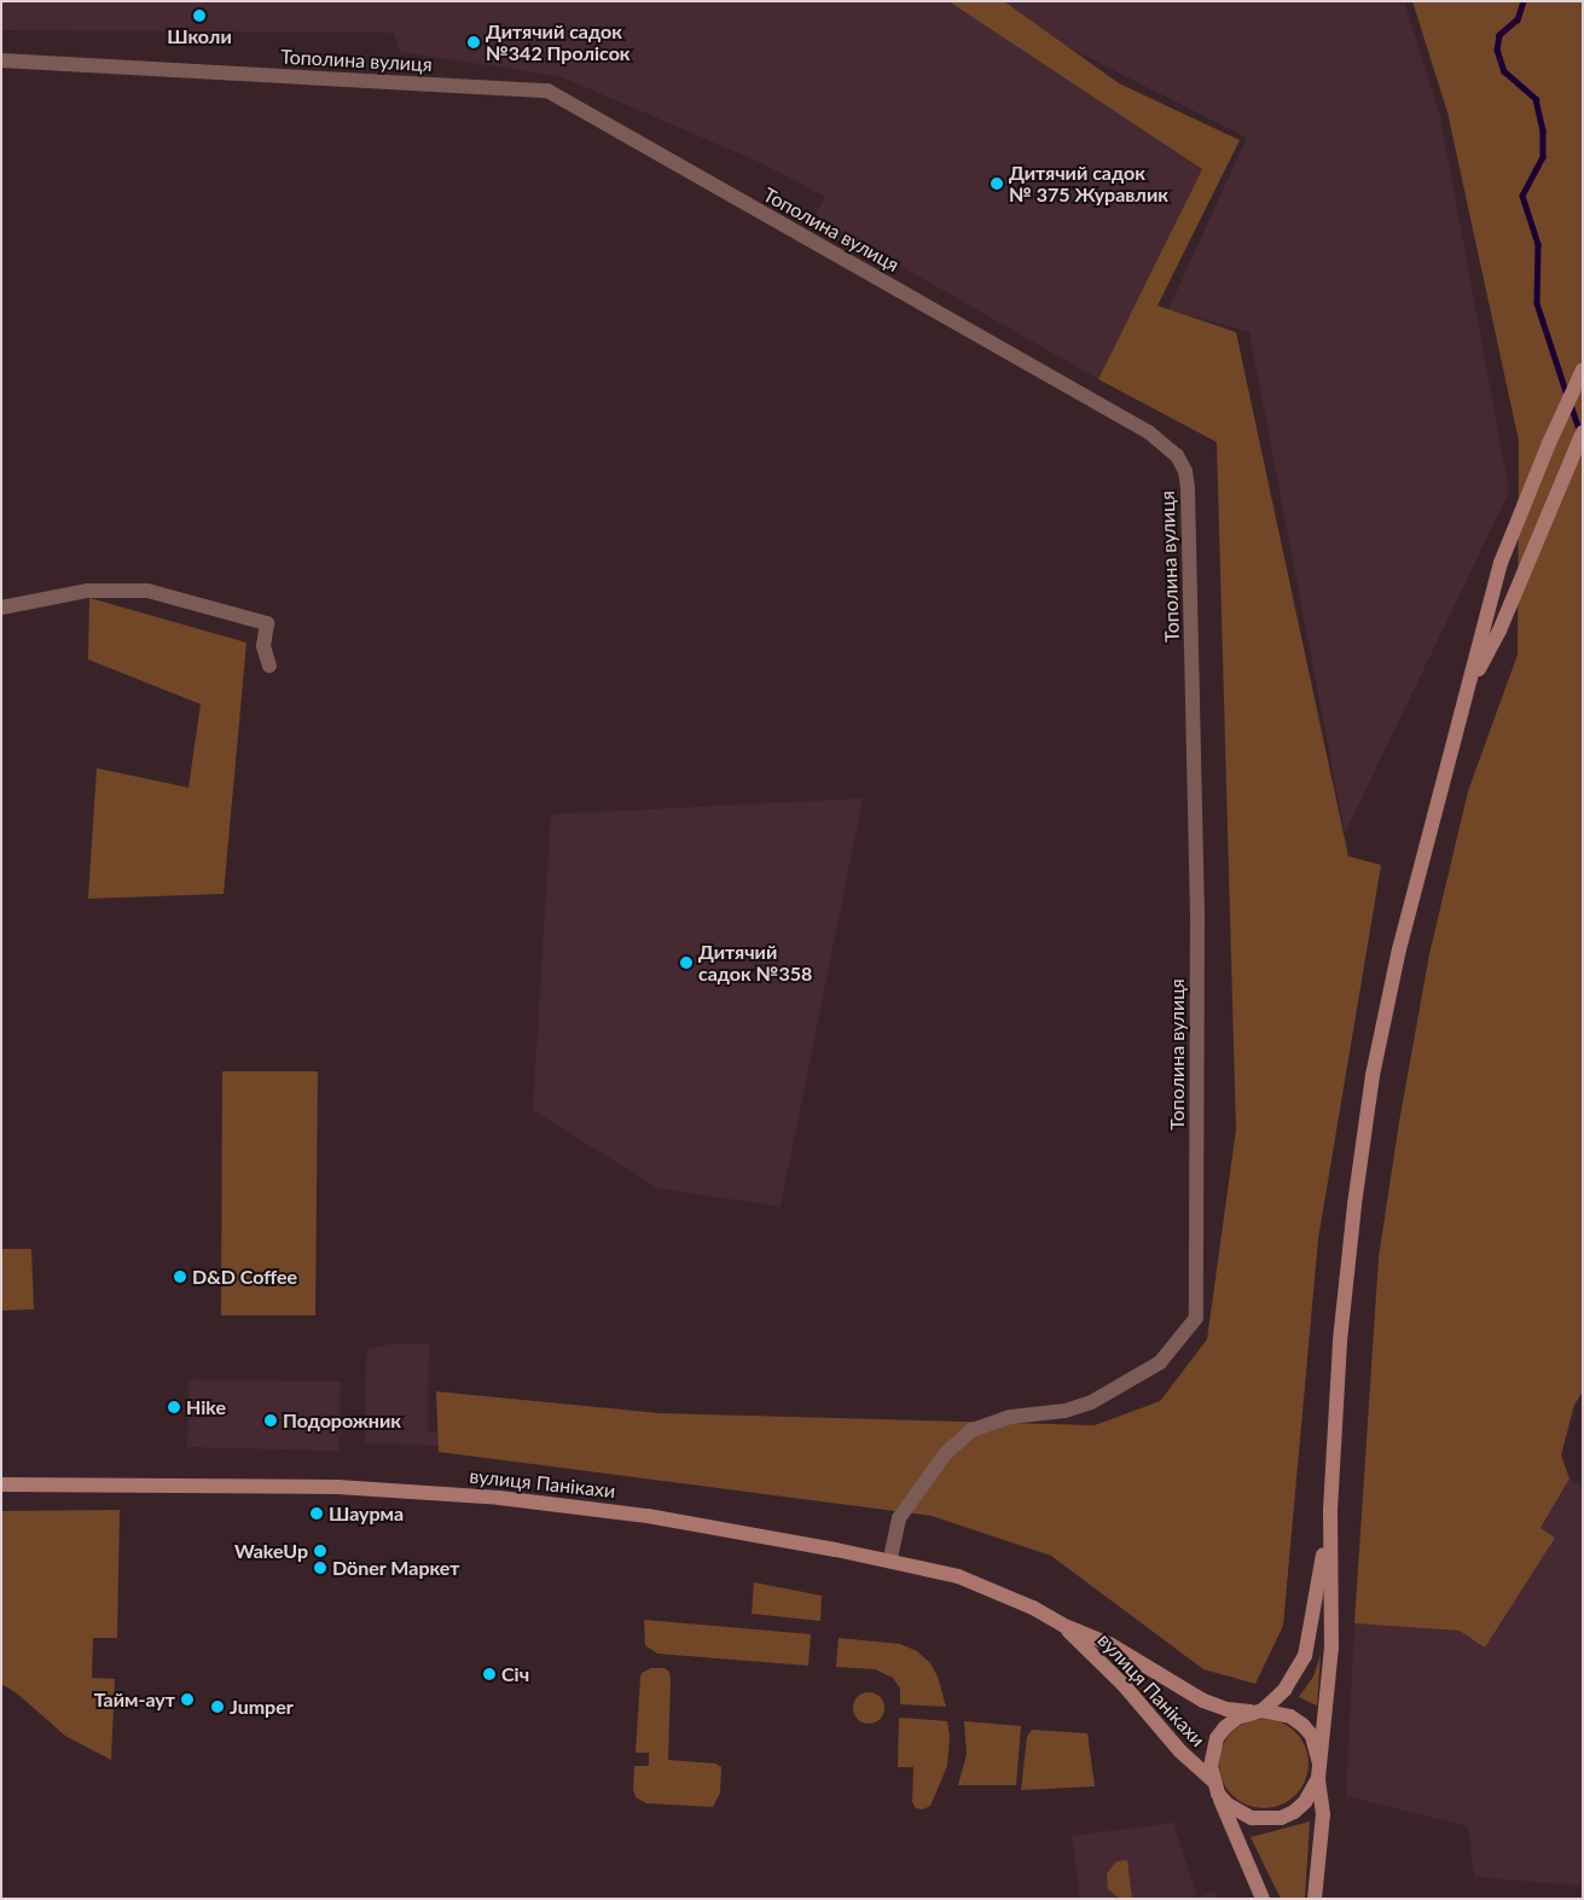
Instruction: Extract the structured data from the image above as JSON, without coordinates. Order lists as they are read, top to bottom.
{
  "streets": {
    "main road": ["вулиця Панікахи"],
    "street": ["Тополина вулиця"]
  },
  "crossings": [
    ["Тополина вулиця", "вулиця Панікахи"]
  ],
  "places": [
    "Школи",
    "Дитячий садок №342 Пролісок",
    "Дитячий садок № 375 Журавлик",
    "Дитячий садок №358",
    "D&D Coffee",
    "Hike",
    "Подорожник",
    "Шаурма",
    "WakeUp",
    "Döner Маркет",
    "Січ",
    "Тайм-аут",
    "Jumper"
  ]
}
